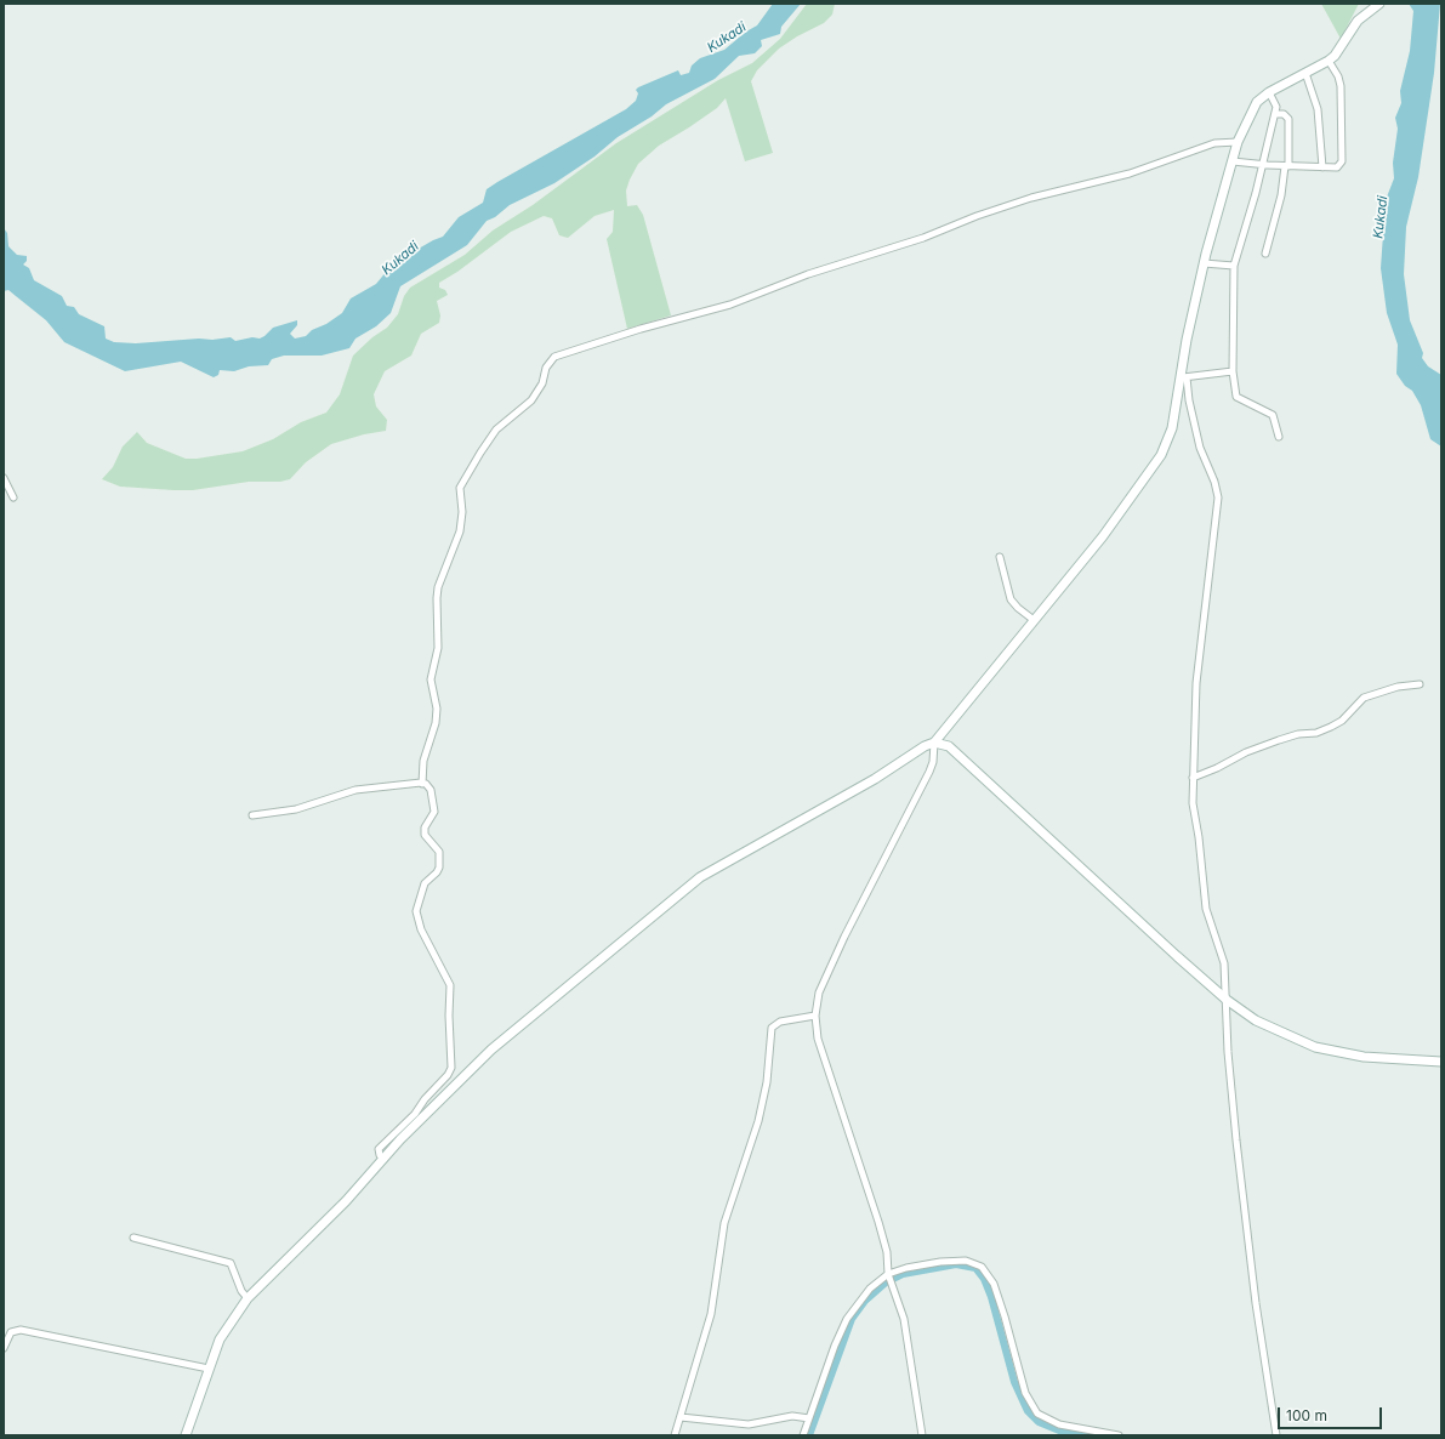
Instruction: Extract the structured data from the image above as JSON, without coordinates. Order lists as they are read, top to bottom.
{
  "water": ["Kukadi"],
  "scale_bar": "100 m"
}
